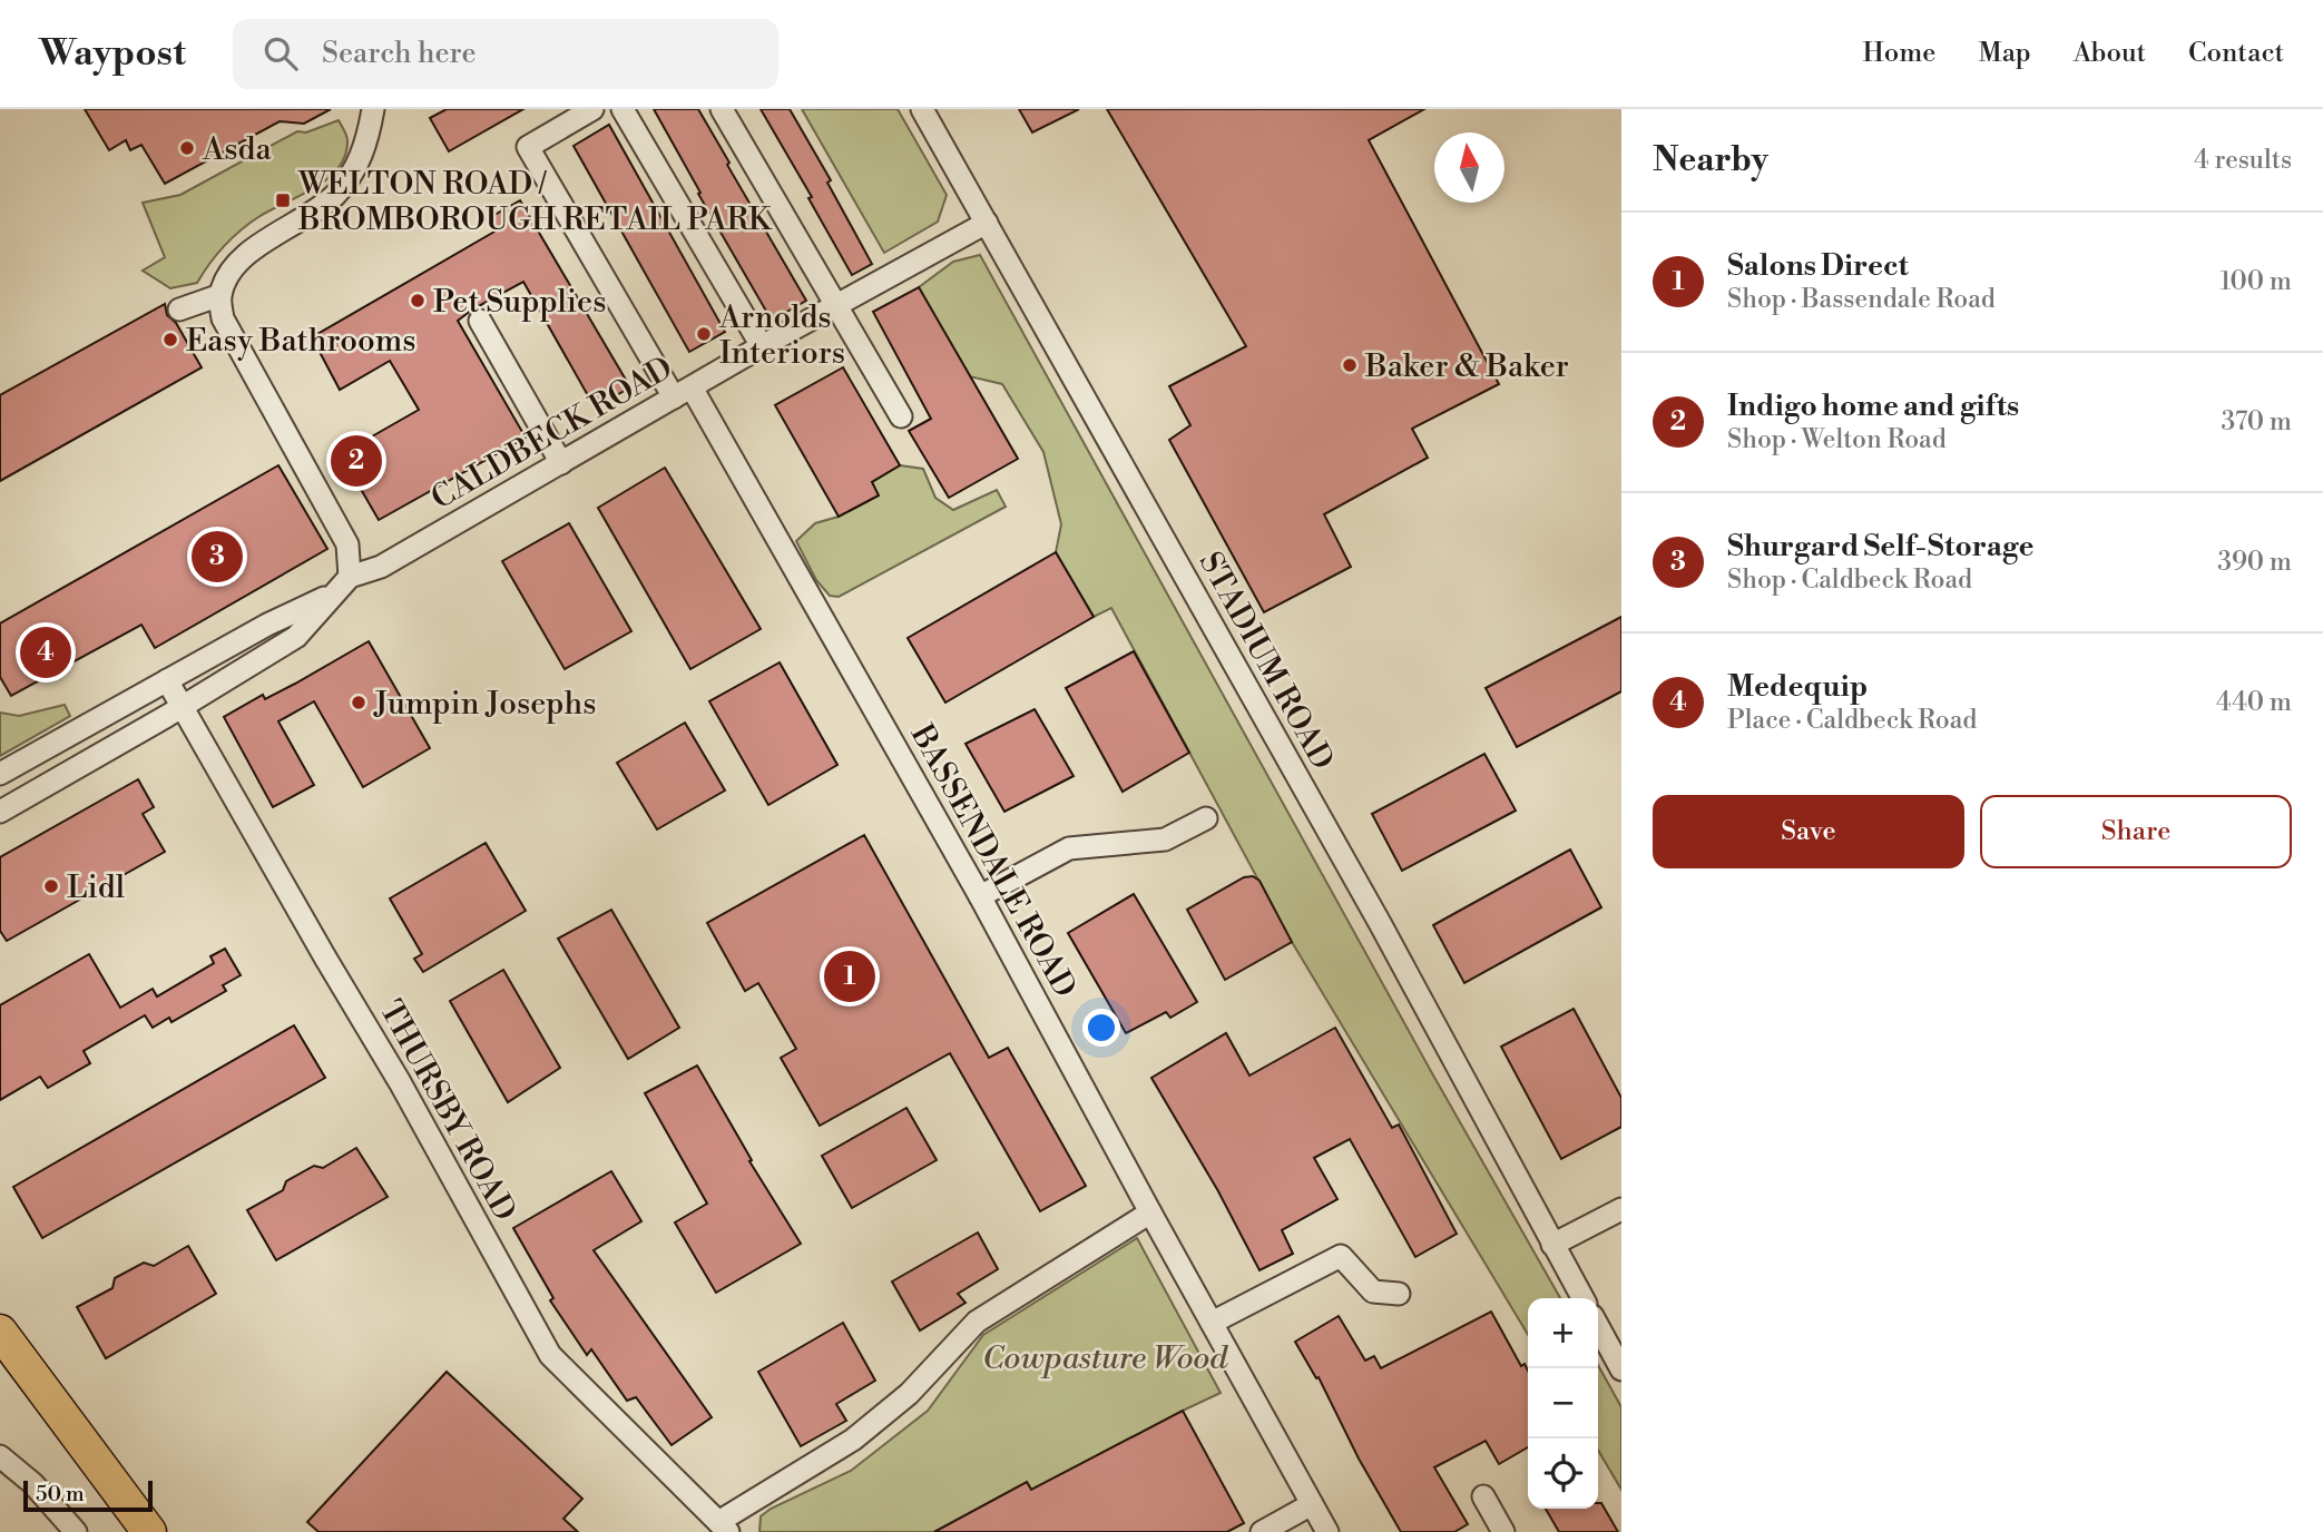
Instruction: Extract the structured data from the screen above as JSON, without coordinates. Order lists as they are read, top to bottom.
{
  "streets": {
    "street": [
      "CALDBECK ROAD",
      "STADIUM ROAD",
      "BASSENDALE ROAD",
      "THURSBY ROAD"
    ]
  },
  "crossings": [
    ["CALDBECK ROAD", "STADIUM ROAD"],
    ["CALDBECK ROAD", "BASSENDALE ROAD"],
    ["CALDBECK ROAD", "THURSBY ROAD"]
  ],
  "parks": ["Cowpasture Wood"],
  "places": {
    "other": [
      "Asda",
      "Pet Supplies",
      "Arnolds Interiors",
      "Easy Bathrooms",
      "Baker & Baker",
      "Jumpin Josephs",
      "Lidl"
    ],
    "transit": ["WELTON ROAD / BROMBOROUGH RETAIL PARK"]
  },
  "scale_bar": "50 m",
  "north": "top",
  "page": {
    "header": "Waypost",
    "search": "Search here",
    "nav": [
      "Home",
      "Map",
      "About",
      "Contact"
    ],
    "heading": ["Nearby", "4 results"],
    "list": [
      {
        "mark": "1",
        "name": "Salons Direct",
        "note": "Shop · Bassendale Road",
        "value": "100 m"
      },
      {
        "mark": "2",
        "name": "Indigo home and gifts",
        "note": "Shop · Welton Road",
        "value": "370 m"
      },
      {
        "mark": "3",
        "name": "Shurgard Self-Storage",
        "note": "Shop · Caldbeck Road",
        "value": "390 m"
      },
      {
        "mark": "4",
        "name": "Medequip",
        "note": "Place · Caldbeck Road",
        "value": "440 m"
      }
    ],
    "pins": [
      "2",
      "3",
      "4",
      "1"
    ],
    "buttons": ["Save", "Share"],
    "map_buttons": ["+", "−"],
    "scale": "50 m"
  }
}
